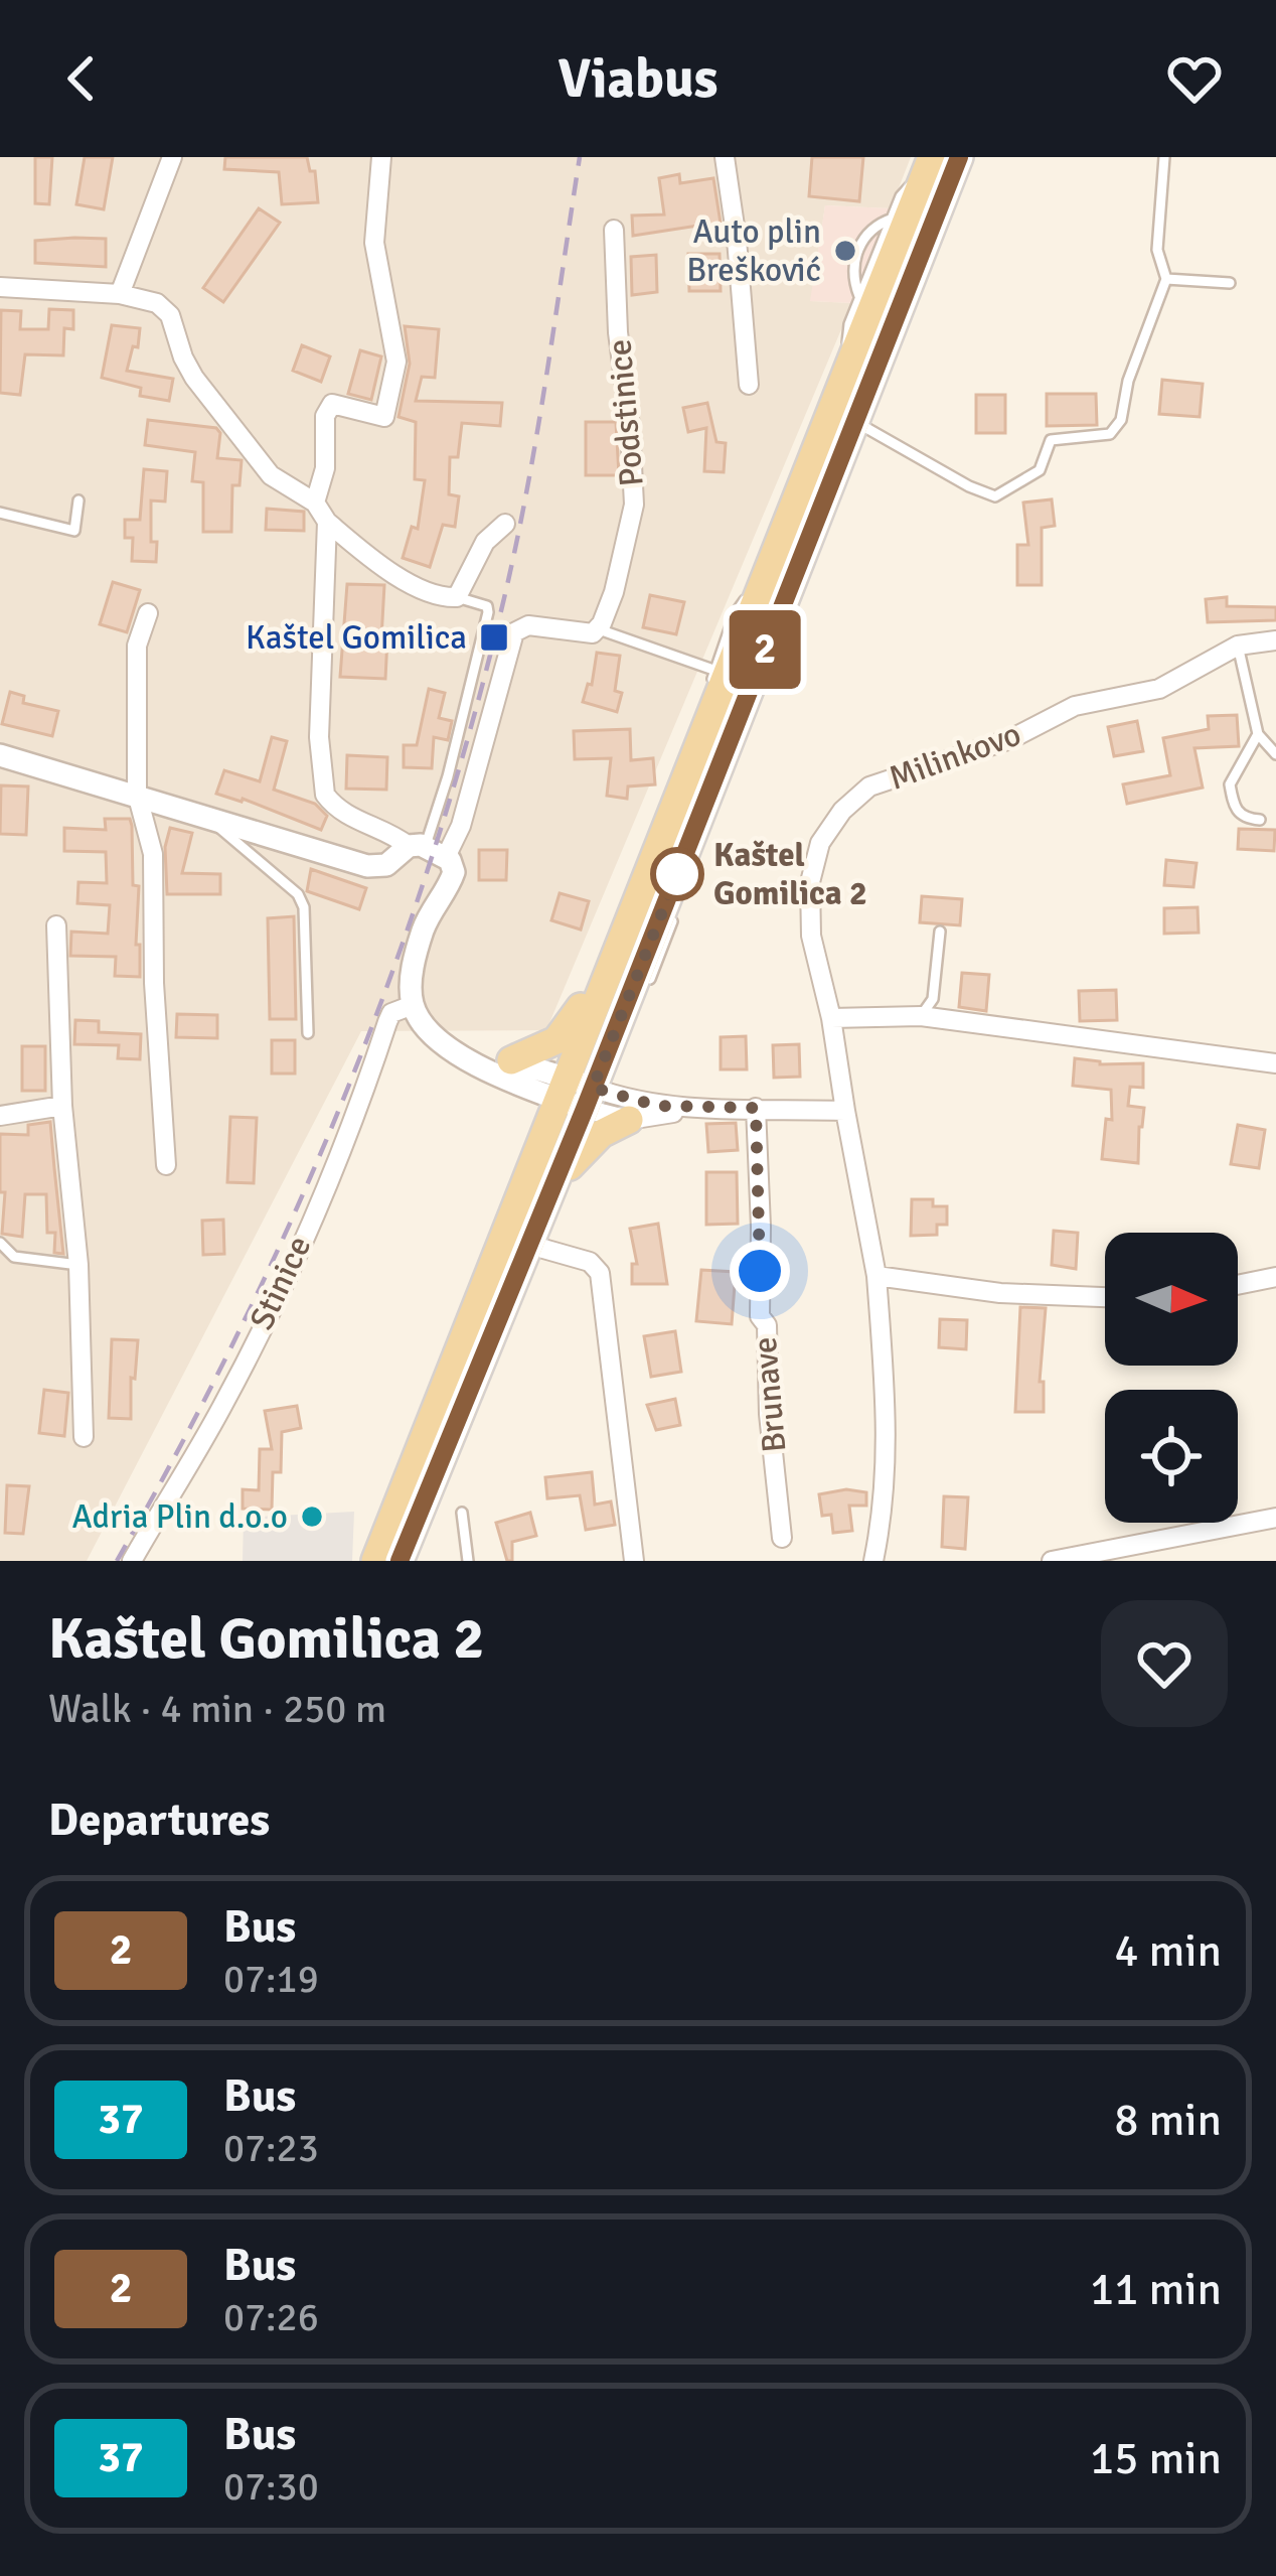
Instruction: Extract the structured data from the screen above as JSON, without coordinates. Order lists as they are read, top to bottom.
{
  "streets": {
    "street": [
      "Podstinice",
      "Milinkovo",
      "Stinice",
      "Brunave"
    ]
  },
  "places": {
    "other": ["Auto plin Brešković", "Kaštel Gomilica 2", "Adria Plin d.o.o"],
    "transit": ["Kaštel Gomilica"]
  },
  "lines": ["bus line 2"],
  "north": "right",
  "page": {
    "header": "Viabus",
    "on_map": "2",
    "heading": [
      ["Kaštel Gomilica 2", "Walk · 4 min · 250 m"],
      "Departures"
    ],
    "list": [
      {
        "mark": "2",
        "name": "Bus",
        "note": "07:19",
        "value": "4 min"
      },
      {
        "mark": "37",
        "name": "Bus",
        "note": "07:23",
        "value": "8 min"
      },
      {
        "mark": "2",
        "name": "Bus",
        "note": "07:26",
        "value": "11 min"
      },
      {
        "mark": "37",
        "name": "Bus",
        "note": "07:30",
        "value": "15 min"
      }
    ]
  }
}
